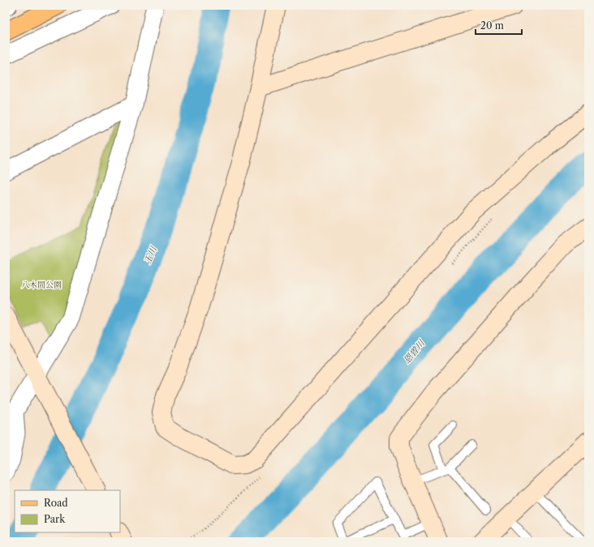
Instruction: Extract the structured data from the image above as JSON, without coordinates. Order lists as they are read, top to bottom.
{
  "water": ["玉川", "恩曽川"],
  "parks": ["八木間公園"],
  "legend": ["Road", "Park"],
  "scale_bar": "20 m"
}
